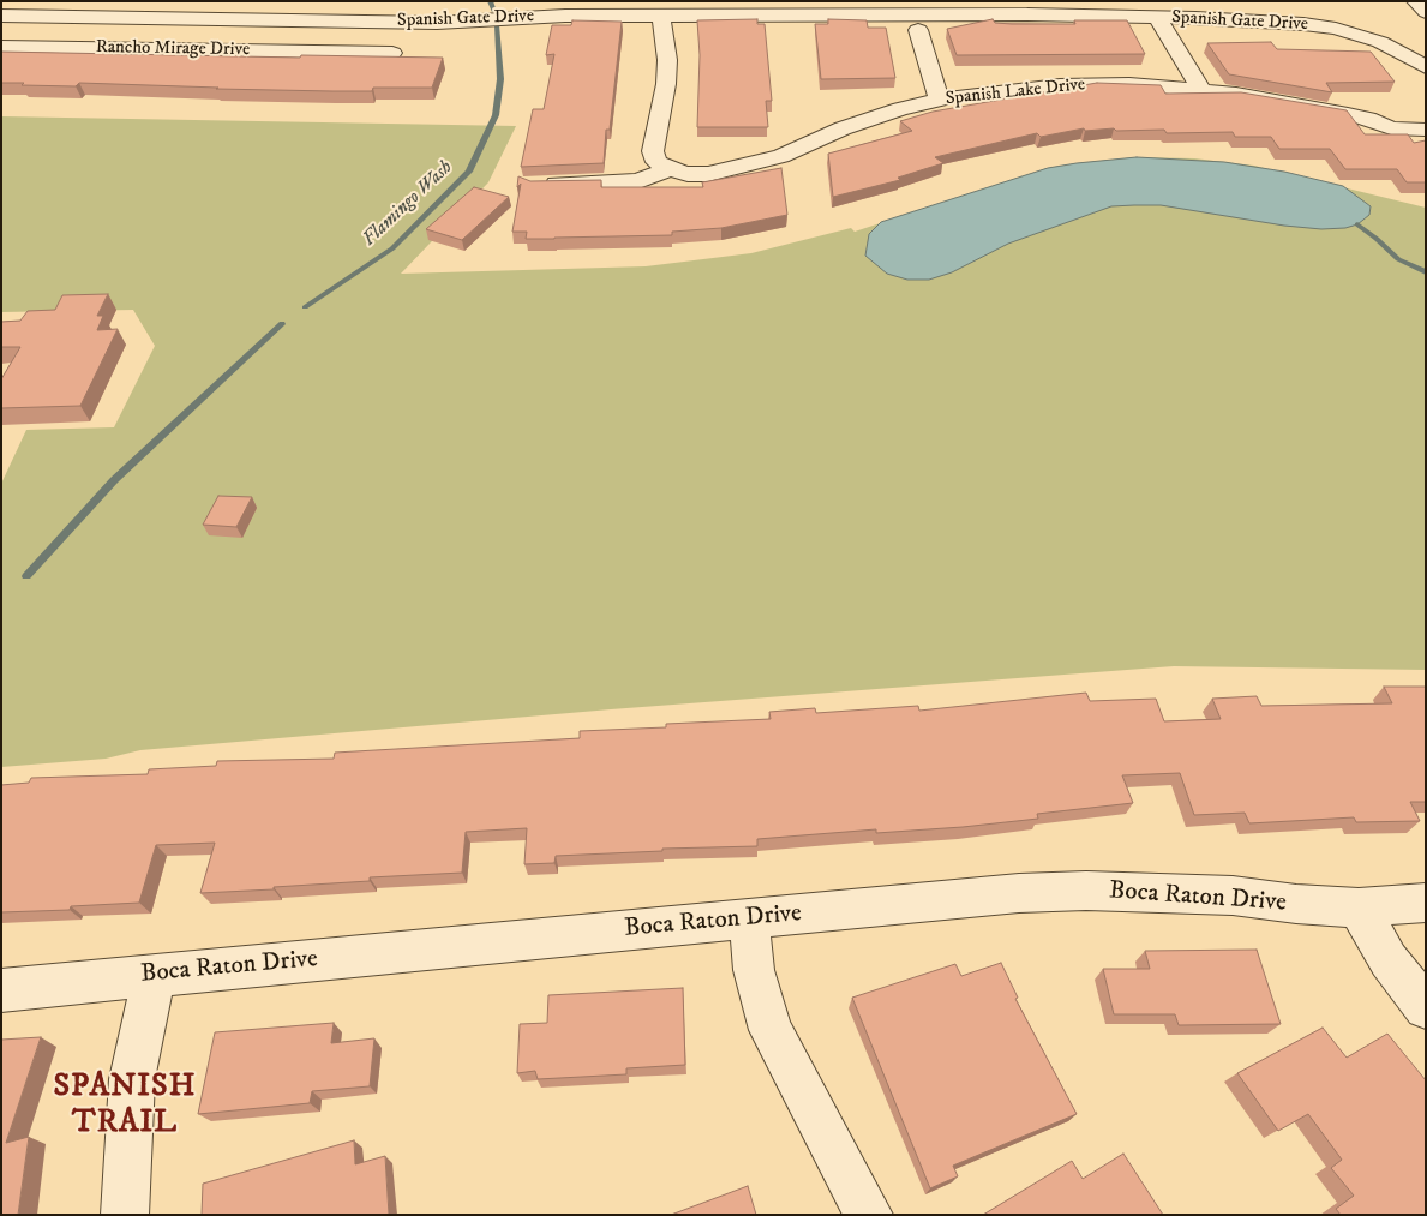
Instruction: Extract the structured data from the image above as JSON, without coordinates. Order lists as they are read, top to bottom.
{
  "streets": {
    "street": [
      "Spanish Gate Drive",
      "Rancho Mirage Drive",
      "Spanish Lake Drive",
      "Boca Raton Drive"
    ]
  },
  "districts": ["SPANISH TRAIL"],
  "water": ["Flamingo Wash"]
}
